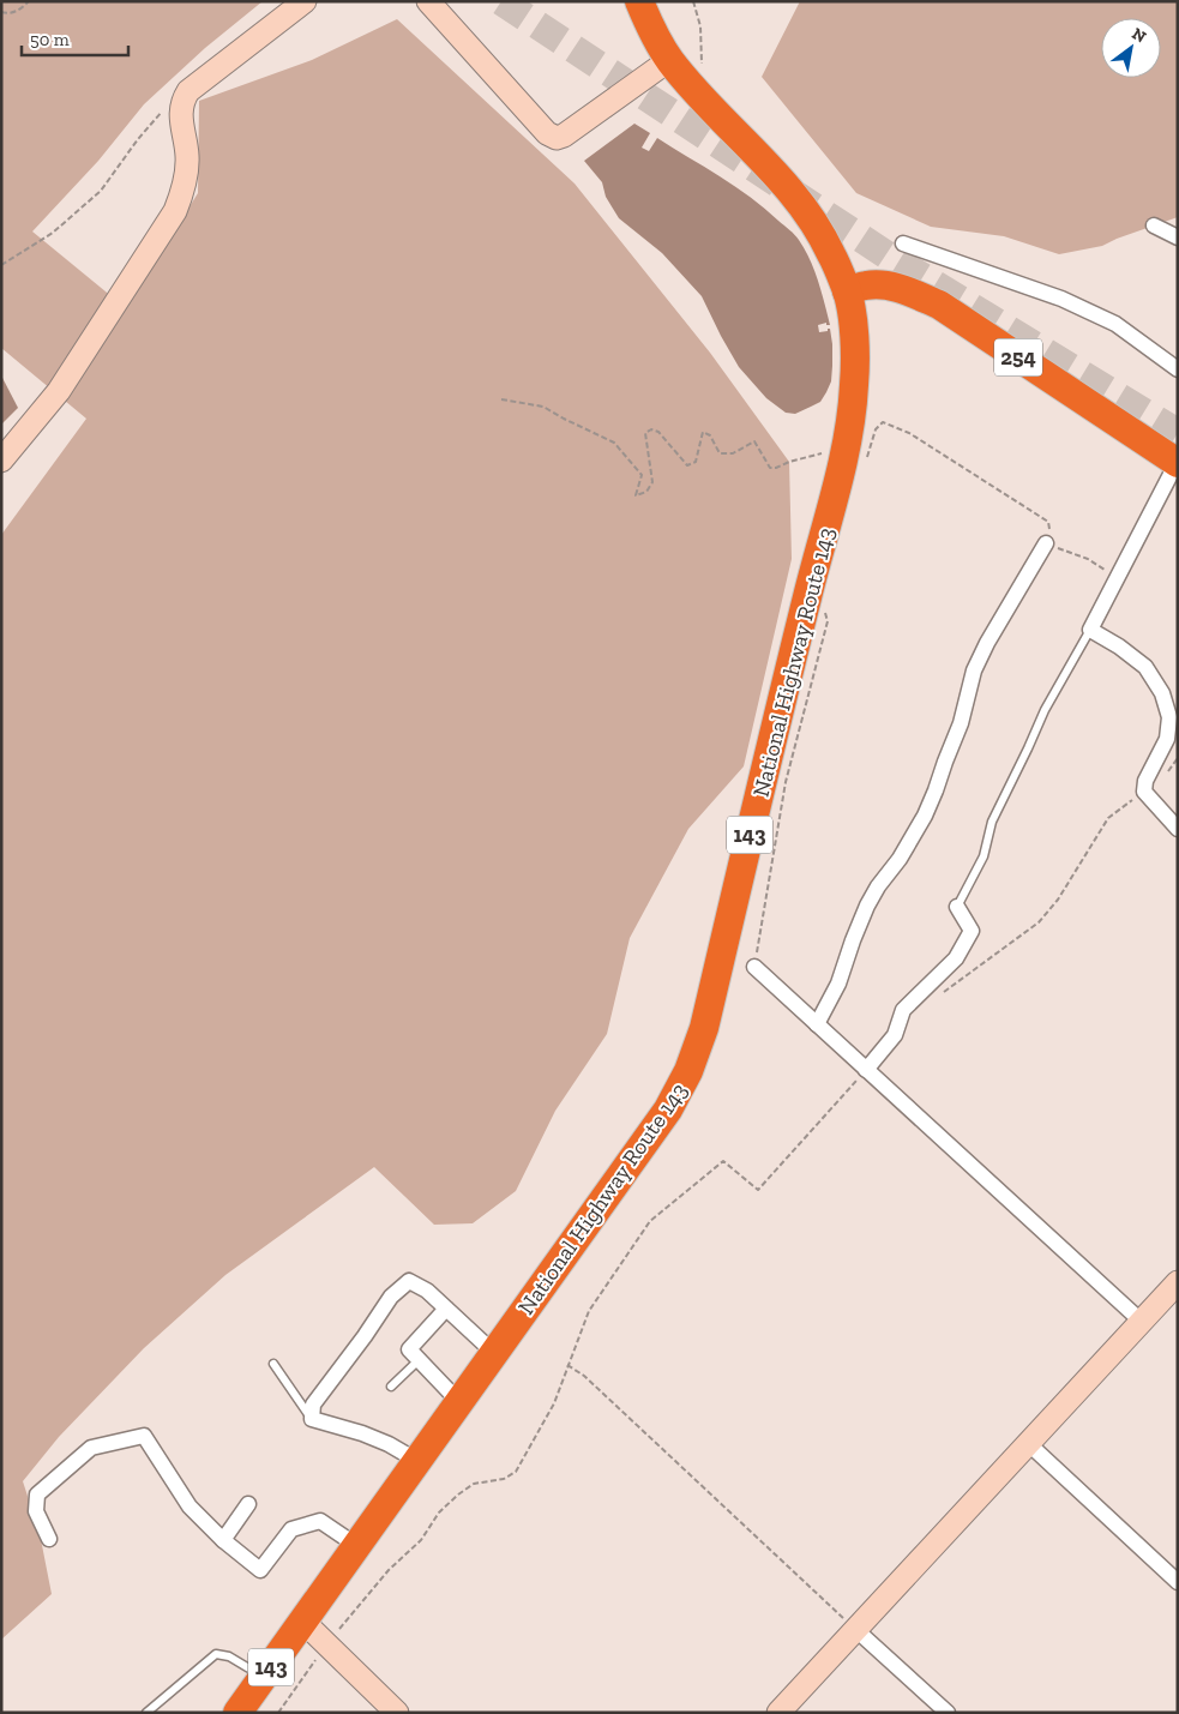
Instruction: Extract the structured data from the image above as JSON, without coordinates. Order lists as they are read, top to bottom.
{
  "streets": {
    "highway": ["254", "National Highway Route 143", "143"]
  },
  "crossings": [
    ["254", "National Highway Route 143"]
  ],
  "scale_bar": "50 m",
  "north": "top right"
}
